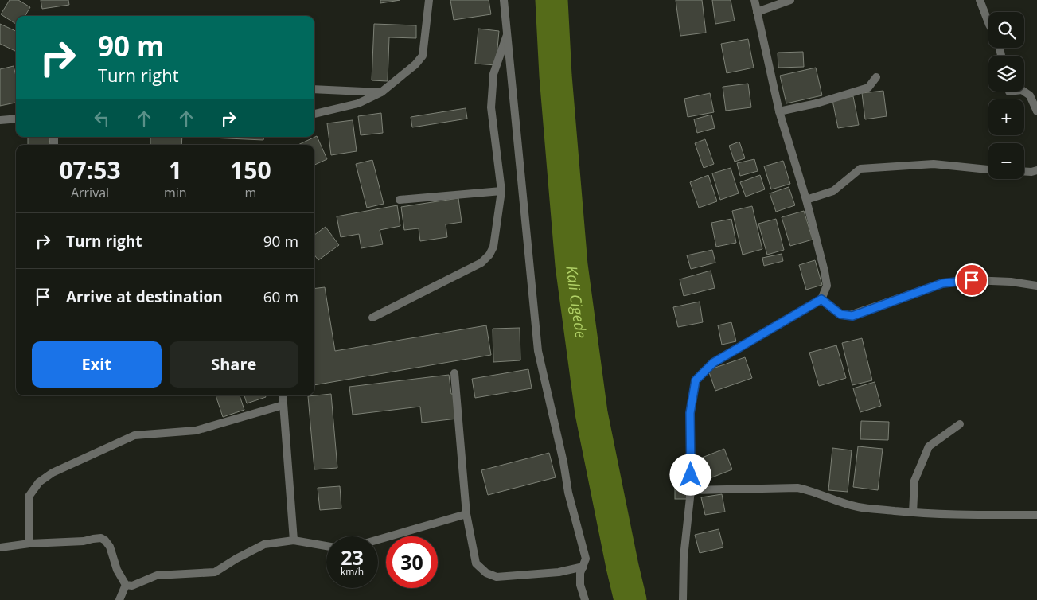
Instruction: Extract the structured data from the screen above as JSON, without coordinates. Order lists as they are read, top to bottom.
{
  "water": ["Kali Cigede"],
  "page": {
    "map_buttons": ["+", "−"],
    "turn": ["90 m", "Turn right"],
    "eta": [
      "07:53",
      "Arrival",
      "1",
      "min",
      "150",
      "m"
    ],
    "list": [
      {
        "name": "Turn right",
        "value": "90 m"
      },
      {
        "name": "Arrive at destination",
        "value": "60 m"
      }
    ],
    "buttons": ["Exit", "Share"],
    "speed": "23 km/h",
    "limit": "30"
  }
}
